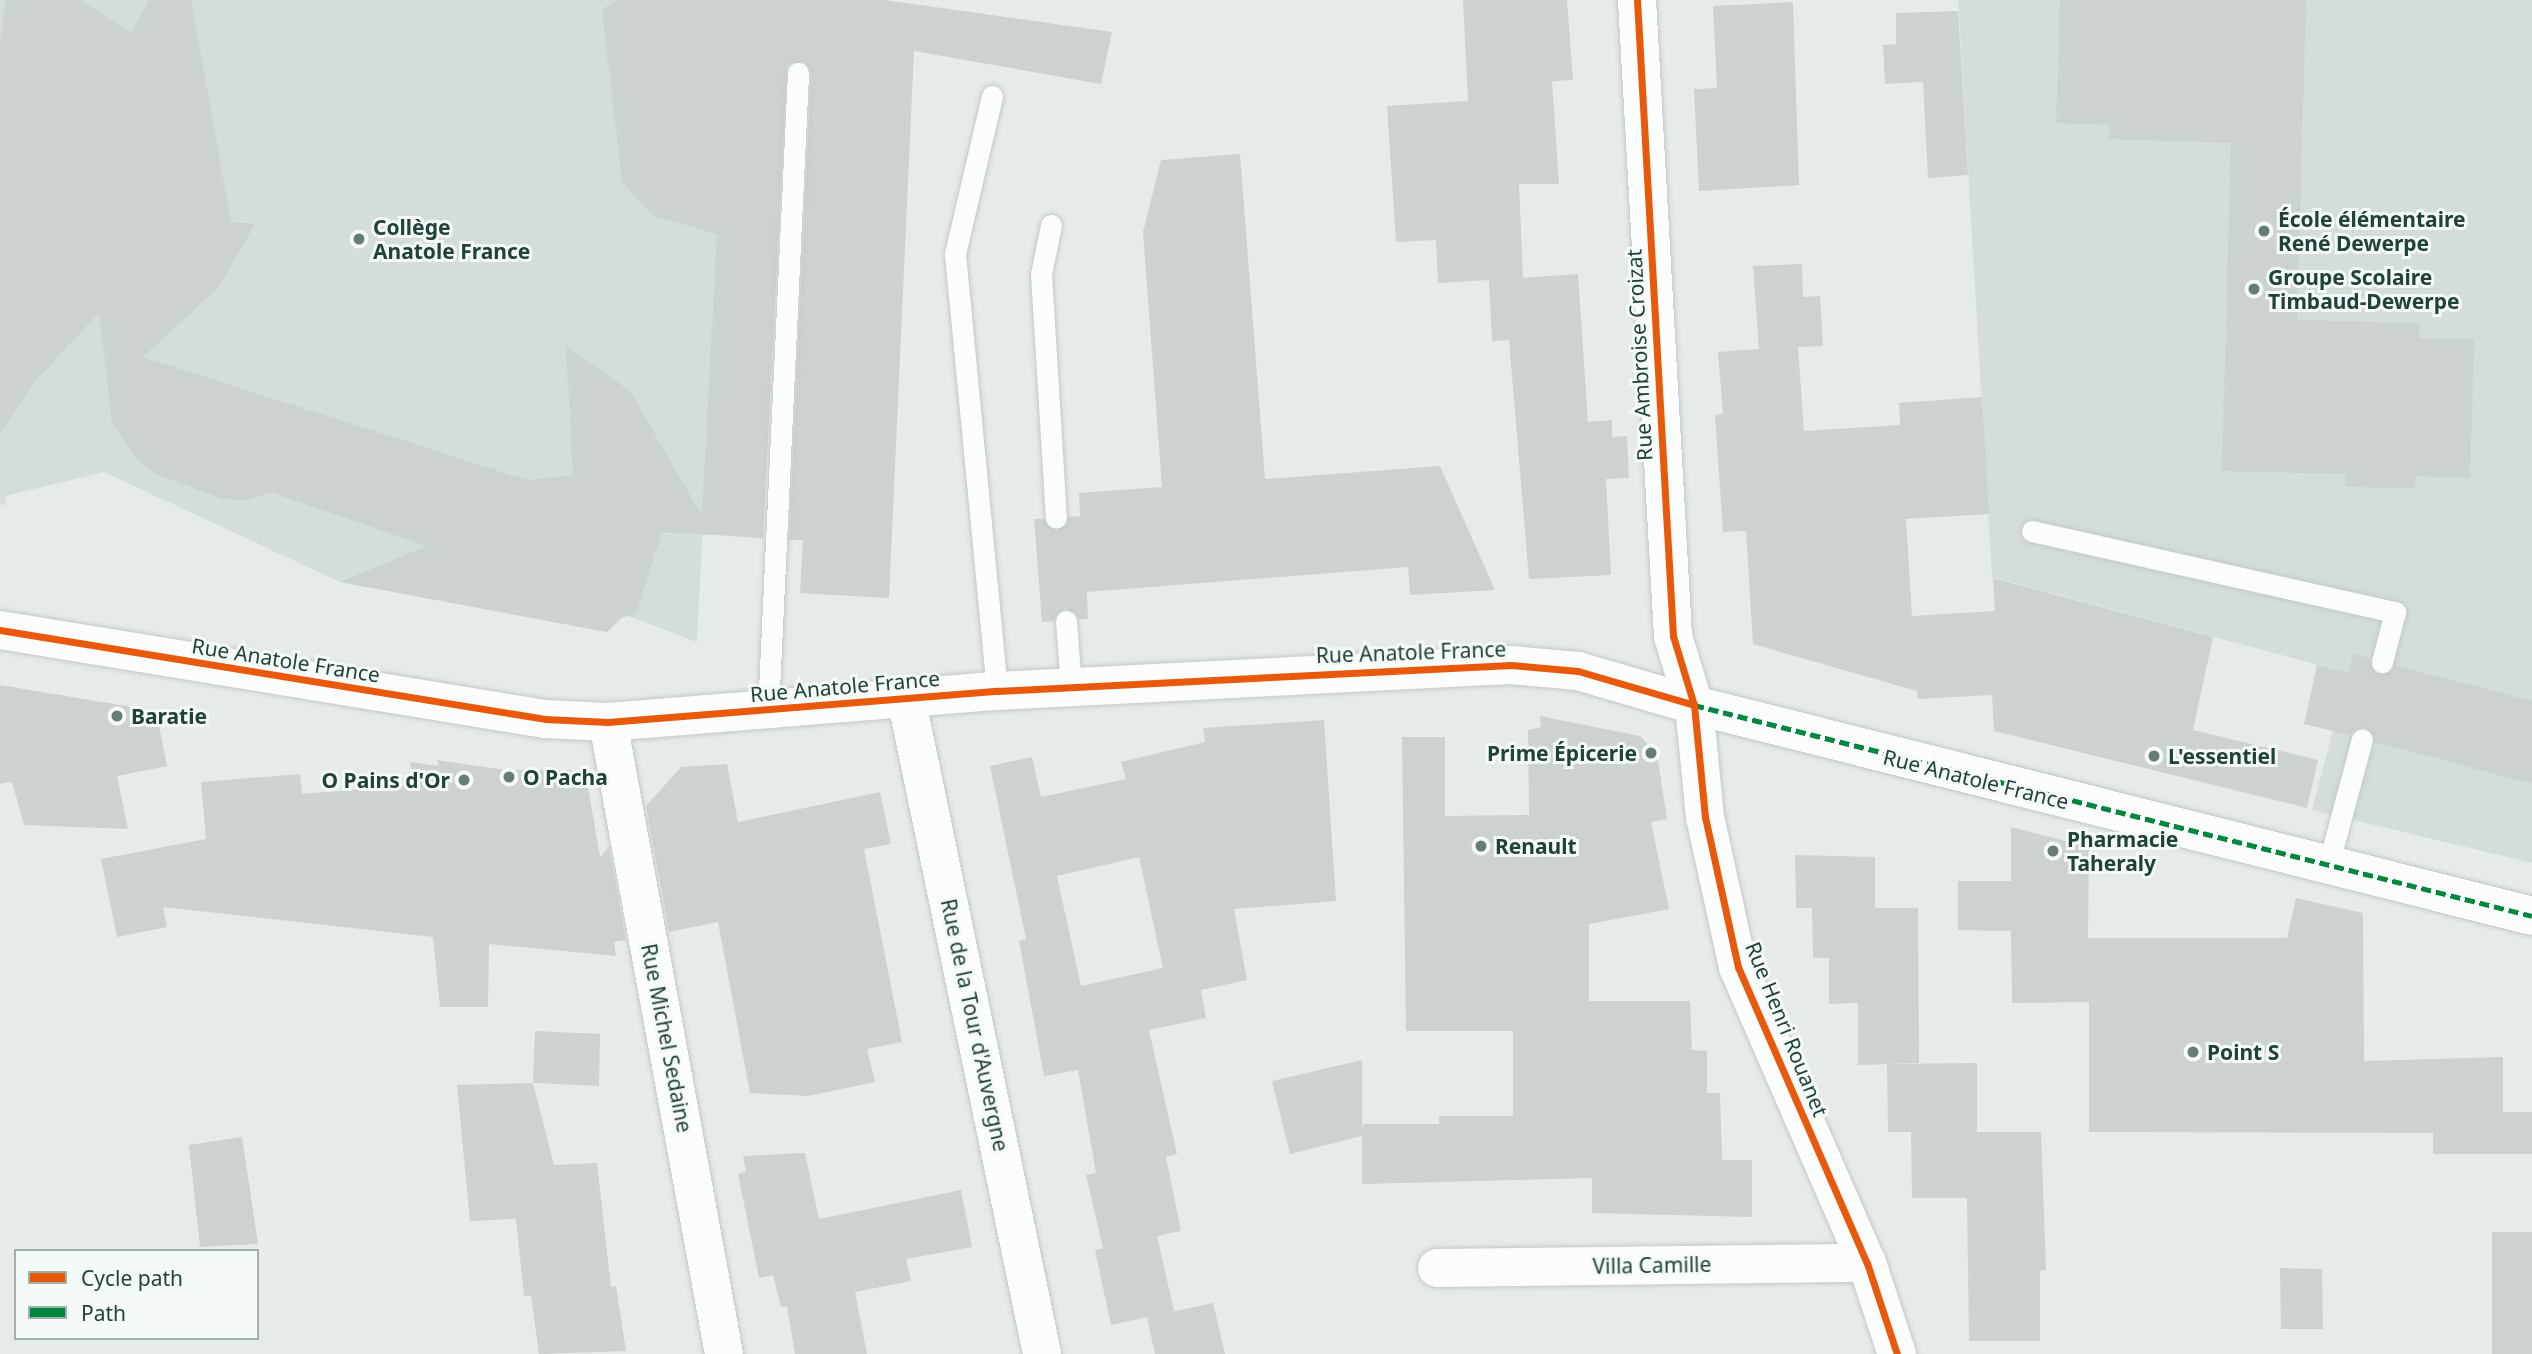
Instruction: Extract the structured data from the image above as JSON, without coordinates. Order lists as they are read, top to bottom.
{
  "streets": {
    "street": [
      "Rue Ambroise Croizat",
      "Rue Anatole France",
      "Rue de la Tour d'Auvergne",
      "Rue Henri Rouanet",
      "Rue Michel Sedaine",
      "Villa Camille"
    ]
  },
  "crossings": [
    ["Rue Ambroise Croizat", "Rue Anatole France"],
    ["Rue Ambroise Croizat", "Rue Henri Rouanet"],
    ["Rue Anatole France", "Rue de la Tour d'Auvergne"],
    ["Rue Anatole France", "Rue Henri Rouanet"],
    ["Rue Anatole France", "Rue Michel Sedaine"],
    ["Rue Henri Rouanet", "Villa Camille"]
  ],
  "places": [
    "École élémentaire René Dewerpe",
    "Collège Anatole France",
    "Groupe Scolaire Timbaud-Dewerpe",
    "Baratie",
    "Prime Épicerie",
    "L'essentiel",
    "O Pacha",
    "O Pains d'Or",
    "Renault",
    "Pharmacie Taheraly",
    "Point S"
  ],
  "legend": ["Cycle path", "Path"]
}
